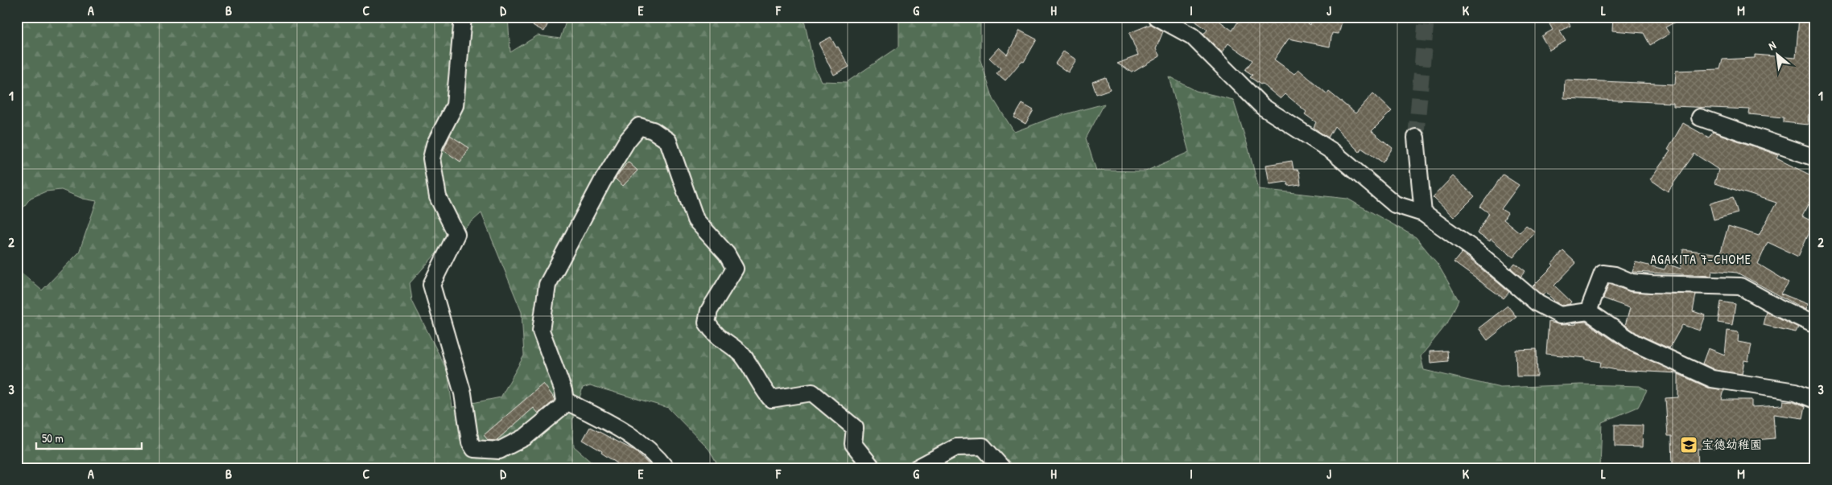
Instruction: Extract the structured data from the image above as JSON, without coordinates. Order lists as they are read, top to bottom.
{
  "districts": ["AGAKITA 7-CHOME"],
  "places": {
    "school or university": ["宝徳幼稚園"]
  },
  "scale_bar": "50 m",
  "north": "top left",
  "grid": {
    "columns": [
      "A",
      "B",
      "C",
      "D",
      "E",
      "F",
      "G",
      "H",
      "I",
      "J",
      "K",
      "L",
      "M"
    ],
    "rows": ["1", "2", "3"]
  }
}
